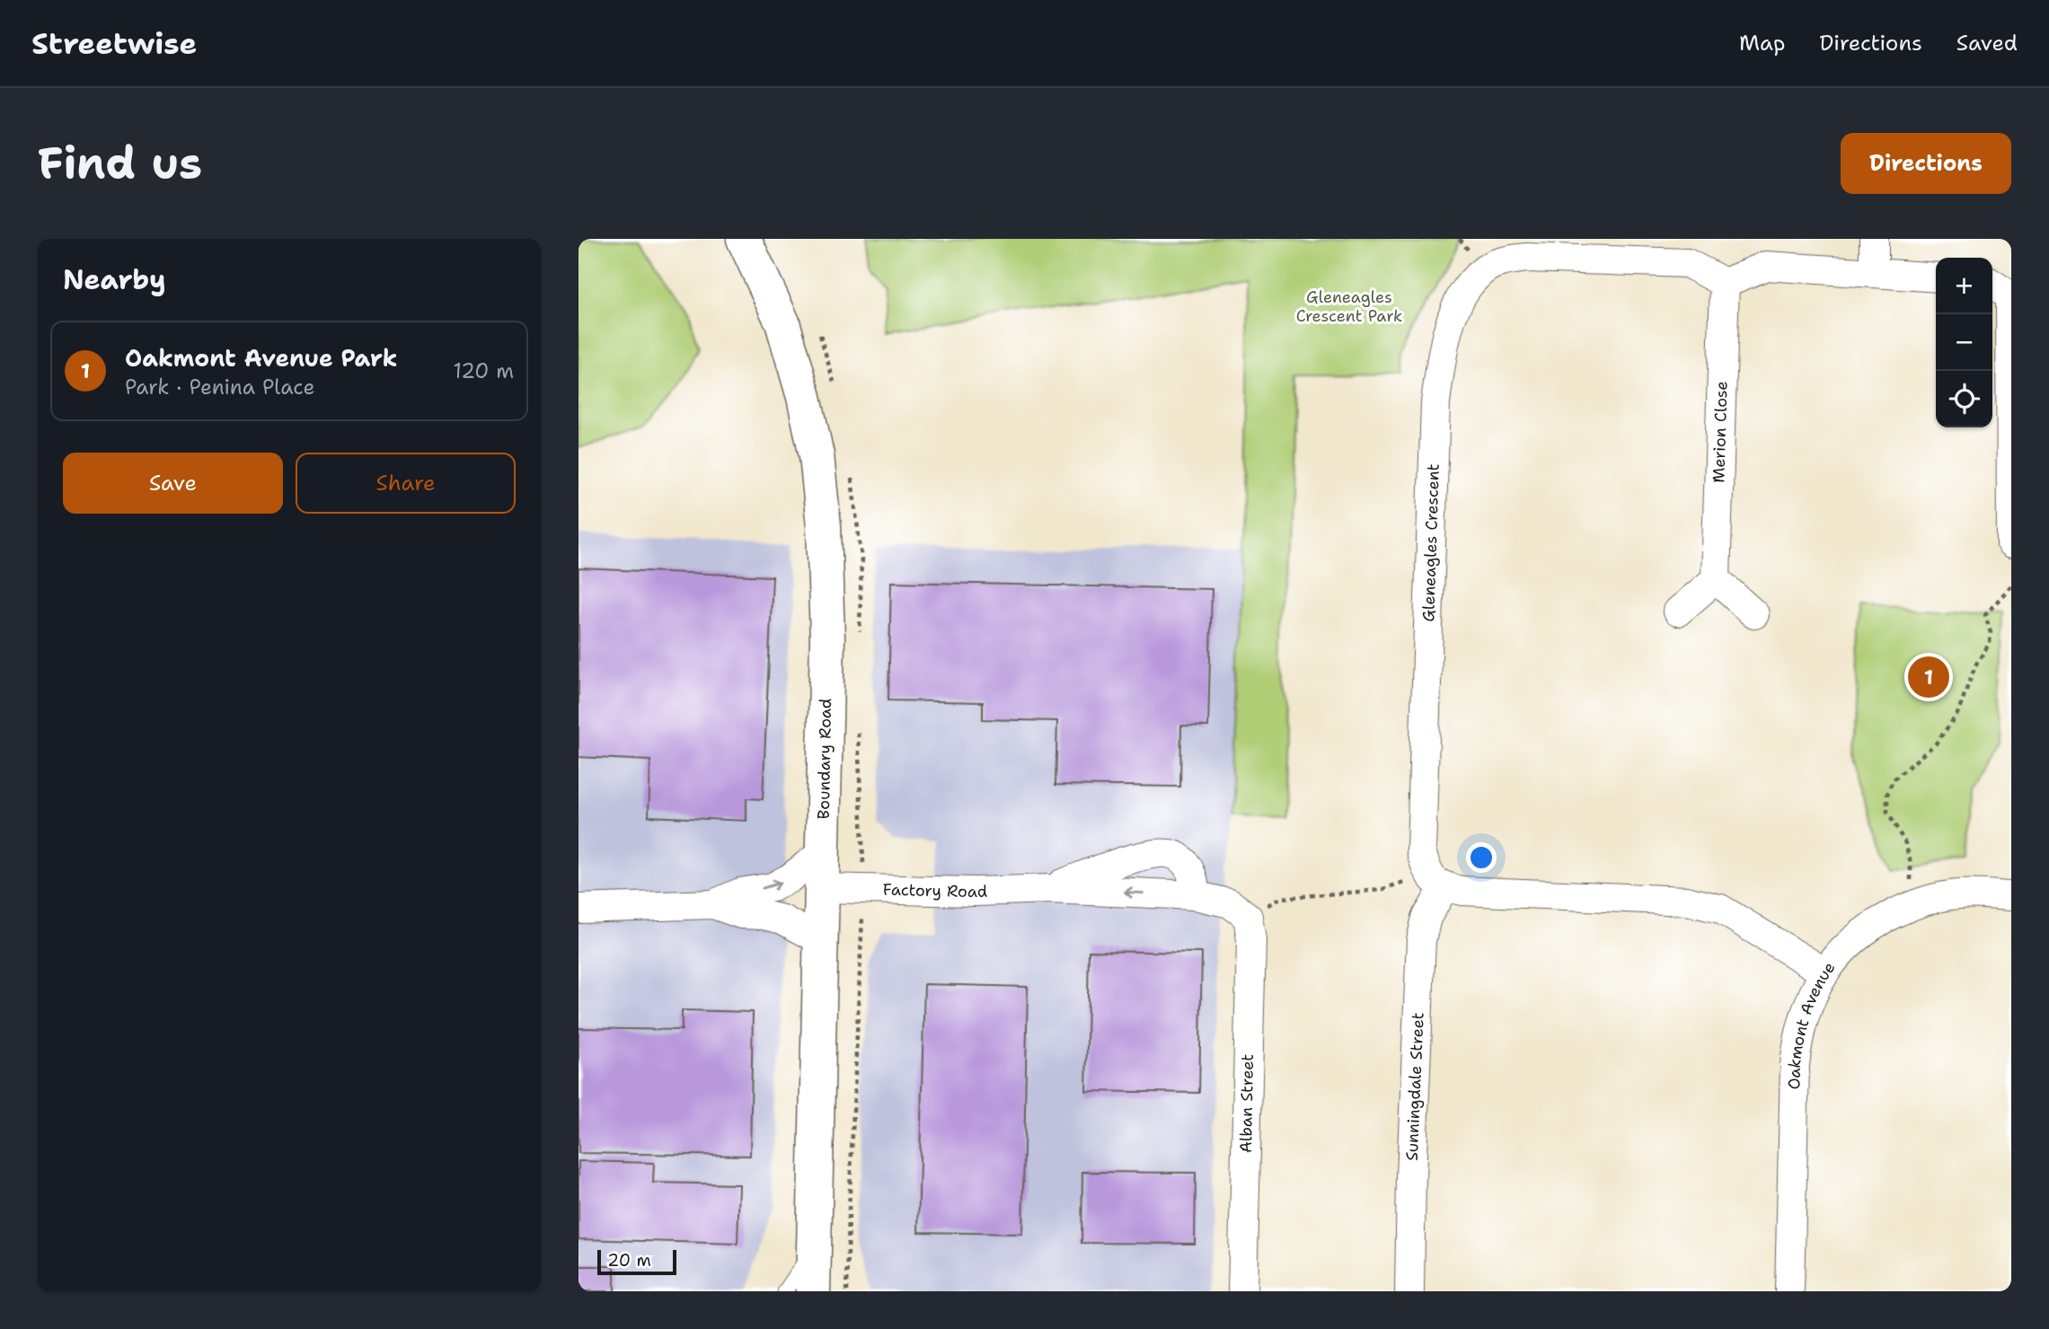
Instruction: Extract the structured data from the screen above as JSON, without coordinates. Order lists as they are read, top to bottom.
{
  "streets": {
    "main road": ["Boundary Road"],
    "street": [
      "Merion Close",
      "Gleneagles Crescent",
      "Factory Road",
      "Oakmont Avenue",
      "Sunningdale Street",
      "Alban Street"
    ]
  },
  "crossings": [
    ["Merion Close", "Gleneagles Crescent"],
    ["Gleneagles Crescent", "Sunningdale Street"],
    ["Boundary Road", "Factory Road"],
    ["Factory Road", "Alban Street"]
  ],
  "parks": ["Gleneagles Crescent Park"],
  "scale_bar": "20 m",
  "page": {
    "header": "Streetwise",
    "nav": ["Map", "Directions", "Saved"],
    "buttons": [
      "Directions",
      ["Save", "Share"]
    ],
    "title": "Find us",
    "heading": "Nearby",
    "map_buttons": ["+", "−"],
    "list": [
      {
        "mark": "1",
        "name": "Oakmont Avenue Park",
        "note": "Park · Penina Place",
        "value": "120 m"
      }
    ],
    "pins": "1",
    "scale": "20 m"
  }
}
